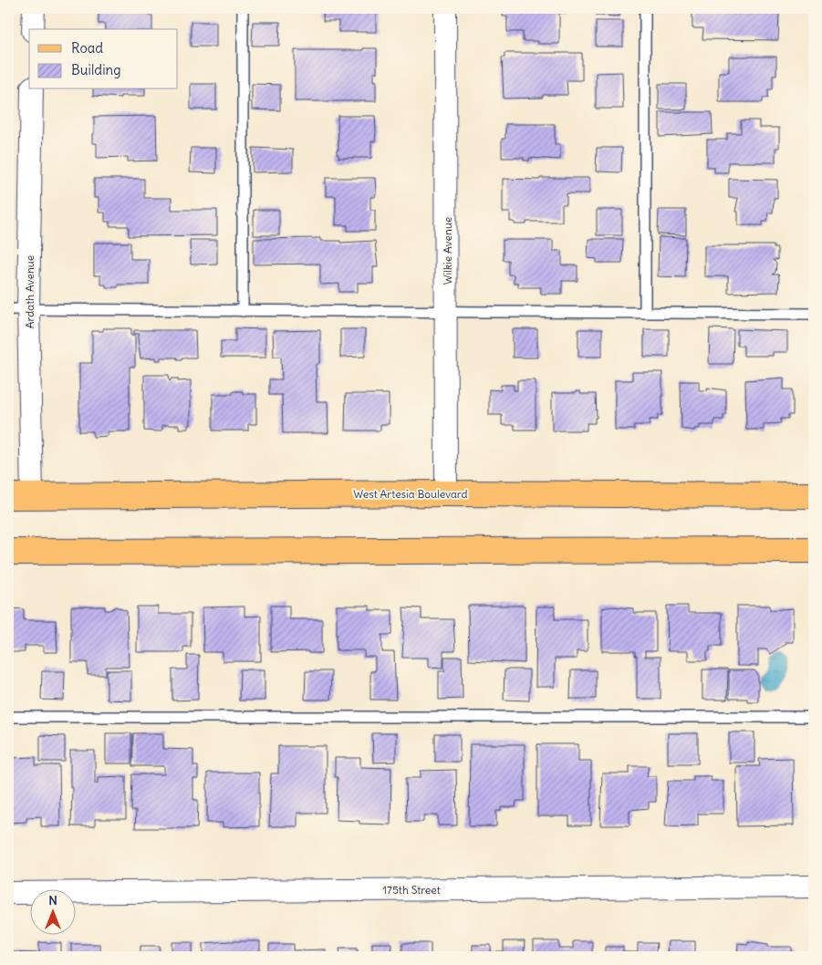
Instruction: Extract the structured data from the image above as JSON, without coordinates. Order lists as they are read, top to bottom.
{
  "streets": {
    "main road": ["West Artesia Boulevard"],
    "street": ["Wilkie Avenue", "Ardath Avenue", "175th Street"]
  },
  "crossings": [
    ["Wilkie Avenue", "West Artesia Boulevard"],
    ["Ardath Avenue", "West Artesia Boulevard"]
  ],
  "legend": ["Road", "Building"],
  "north": "top"
}
